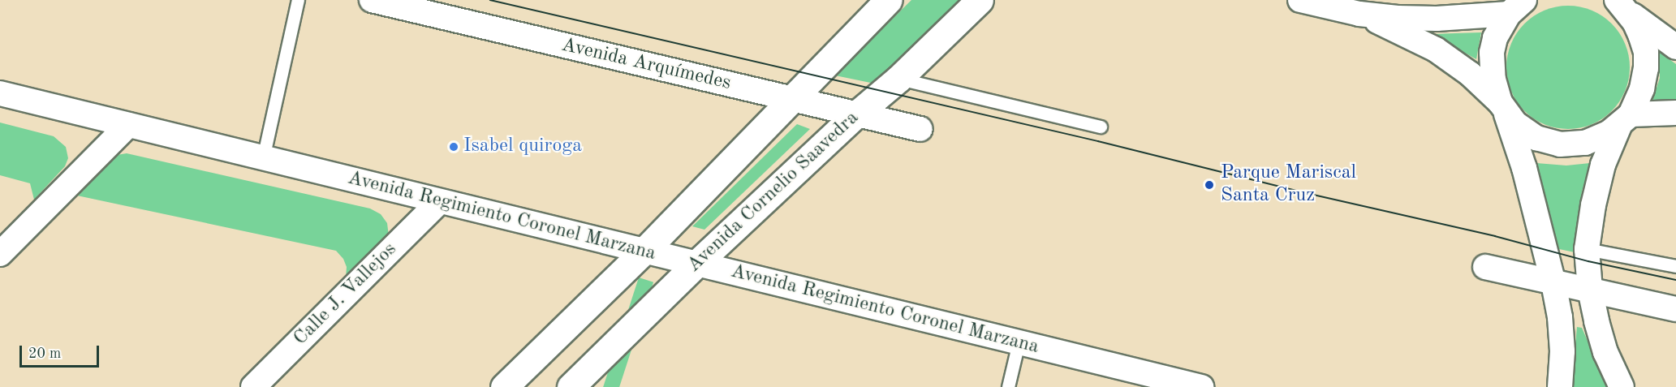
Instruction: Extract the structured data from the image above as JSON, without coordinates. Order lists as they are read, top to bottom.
{
  "streets": {
    "street": [
      "Avenida Arquímedes",
      "Avenida Cornelio Saavedra",
      "Avenida Regimiento Coronel Marzana",
      "Calle J. Vallejos"
    ]
  },
  "crossings": [
    ["Avenida Arquímedes", "Avenida Cornelio Saavedra"],
    ["Avenida Cornelio Saavedra", "Avenida Regimiento Coronel Marzana"],
    ["Avenida Regimiento Coronel Marzana", "Calle J. Vallejos"]
  ],
  "places": ["Isabel quiroga", "Parque Mariscal Santa Cruz"],
  "scale_bar": "20 m"
}
